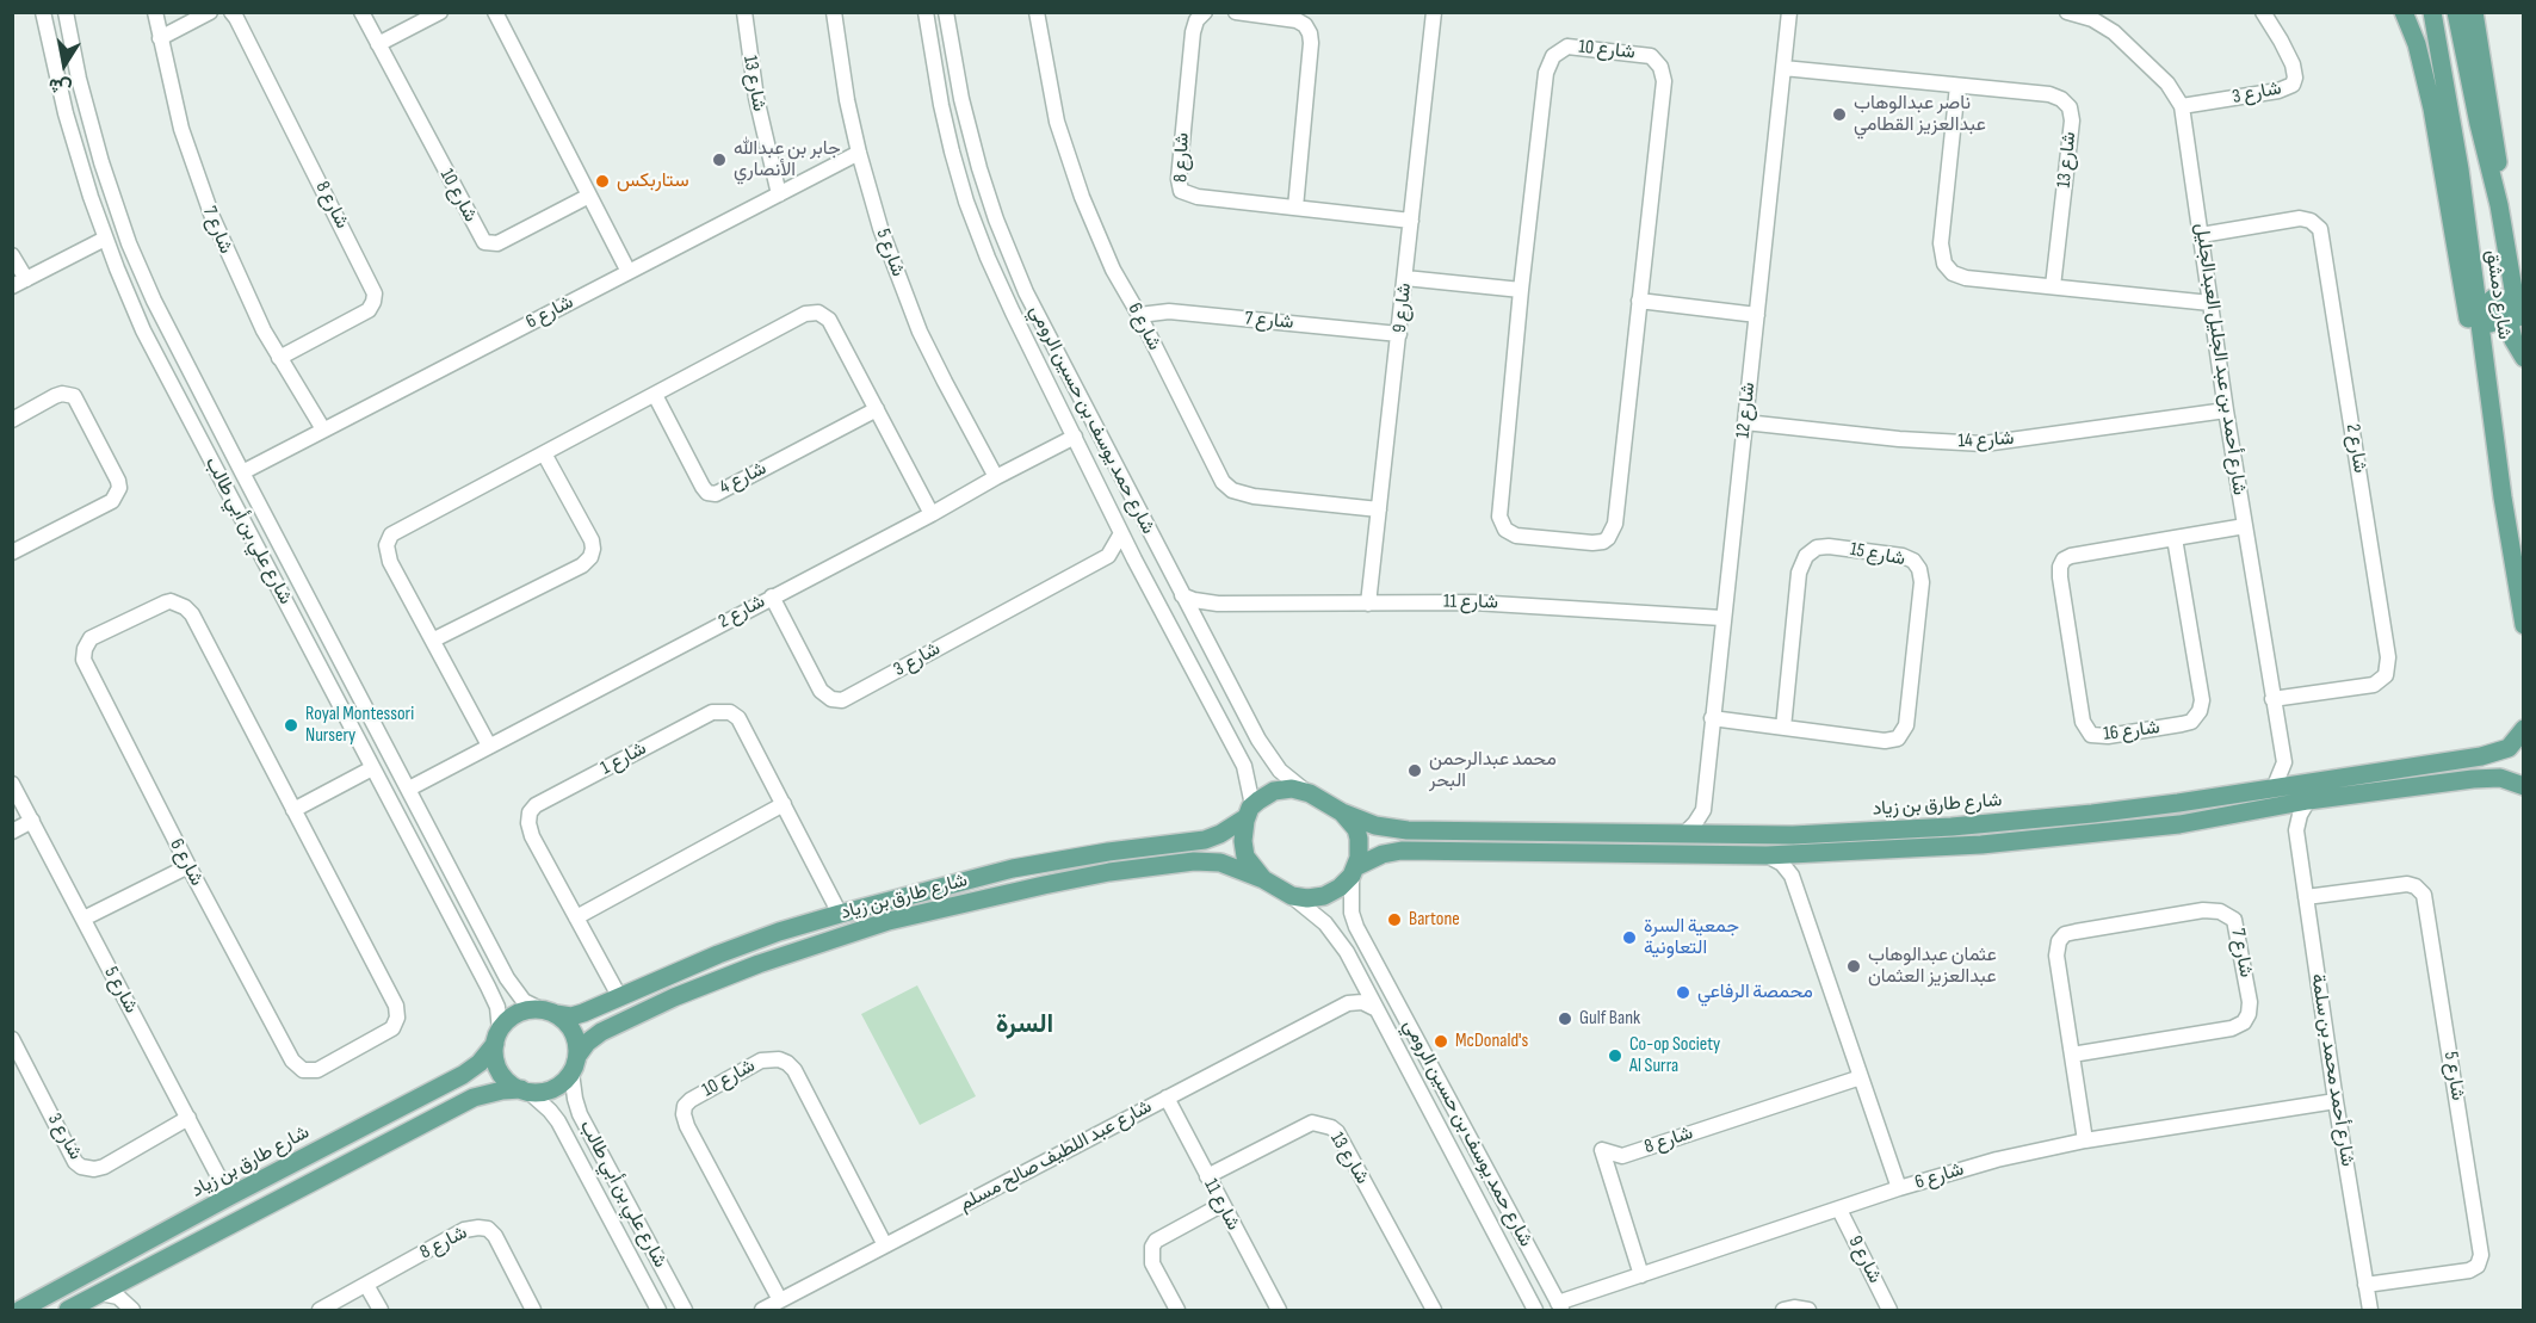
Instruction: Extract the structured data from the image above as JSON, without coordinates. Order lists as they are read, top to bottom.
{
  "streets": {
    "main road": ["شارع دمشق", "شارع طارق بن زياد"],
    "street": [
      "شارع 10",
      "شارع 13",
      "شارع 3",
      "شارع 8",
      "شارع 7",
      "شارع 5",
      "شارع 9",
      "شارع 6",
      "شارع أحمد بن عبد الجليل العبدالجليل",
      "شارع 12",
      "شارع حمد يوسف بن حسين الرومي",
      "شارع 14",
      "شارع 2",
      "شارع 4",
      "شارع علي بن أبي طالب",
      "شارع 15",
      "شارع 11",
      "شارع 16",
      "شارع 1",
      "شارع أحمد محمد بن سلمة",
      "شارع عبد اللطيف صالح مسلم"
    ]
  },
  "crossings": [
    ["شارع 10", "شارع عبد اللطيف صالح مسلم"],
    ["شارع 13", "شارع 6"],
    ["شارع 13", "شارع 12"],
    ["شارع 13", "شارع 11"],
    ["شارع 3", "شارع 5"],
    ["شارع 3", "شارع أحمد بن عبد الجليل العبدالجليل"],
    ["شارع 3", "شارع 2"],
    ["شارع 8", "شارع 7"],
    ["شارع 8", "شارع 9"],
    ["شارع 8", "شارع 6"],
    ["شارع 7", "شارع 9"],
    ["شارع 7", "شارع 6"],
    ["شارع 5", "شارع 6"],
    ["شارع 5", "شارع 2"],
    ["شارع 5", "شارع طارق بن زياد"],
    ["شارع 5", "شارع أحمد محمد بن سلمة"],
    ["شارع 9", "شارع 6"],
    ["شارع 9", "شارع 11"],
    ["شارع 6", "شارع حمد يوسف بن حسين الرومي"],
    ["شارع 6", "شارع علي بن أبي طالب"],
    ["شارع 6", "شارع أحمد محمد بن سلمة"],
    ["شارع أحمد بن عبد الجليل العبدالجليل", "شارع 14"],
    ["شارع أحمد بن عبد الجليل العبدالجليل", "شارع 2"],
    ["شارع أحمد بن عبد الجليل العبدالجليل", "شارع 16"],
    ["شارع 12", "شارع 14"],
    ["شارع 12", "شارع 15"],
    ["شارع 12", "شارع 11"],
    ["شارع حمد يوسف بن حسين الرومي", "شارع 2"],
    ["شارع حمد يوسف بن حسين الرومي", "شارع 11"],
    ["شارع حمد يوسف بن حسين الرومي", "شارع طارق بن زياد"],
    ["شارع 2", "شارع علي بن أبي طالب"],
    ["شارع علي بن أبي طالب", "شارع طارق بن زياد"],
    ["شارع 11", "شارع عبد اللطيف صالح مسلم"],
    ["شارع 1", "شارع طارق بن زياد"]
  ],
  "districts": ["السرة"],
  "places": [
    "ناصر عبدالوهاب عبدالعزيز القطامي",
    "جابر بن عبدالله الأنصاري",
    "ستاربكس",
    "Royal Montessori Nursery",
    "محمد عبدالرحمن البحر",
    "Bartone",
    "جمعية السرة التعاونية",
    "عثمان عبدالوهاب عبدالعزيز العثمان",
    "محمصة الرفاعي",
    "Gulf Bank",
    "McDonald's",
    "Co-op Society Al Surra"
  ],
  "north": "bottom"
}
